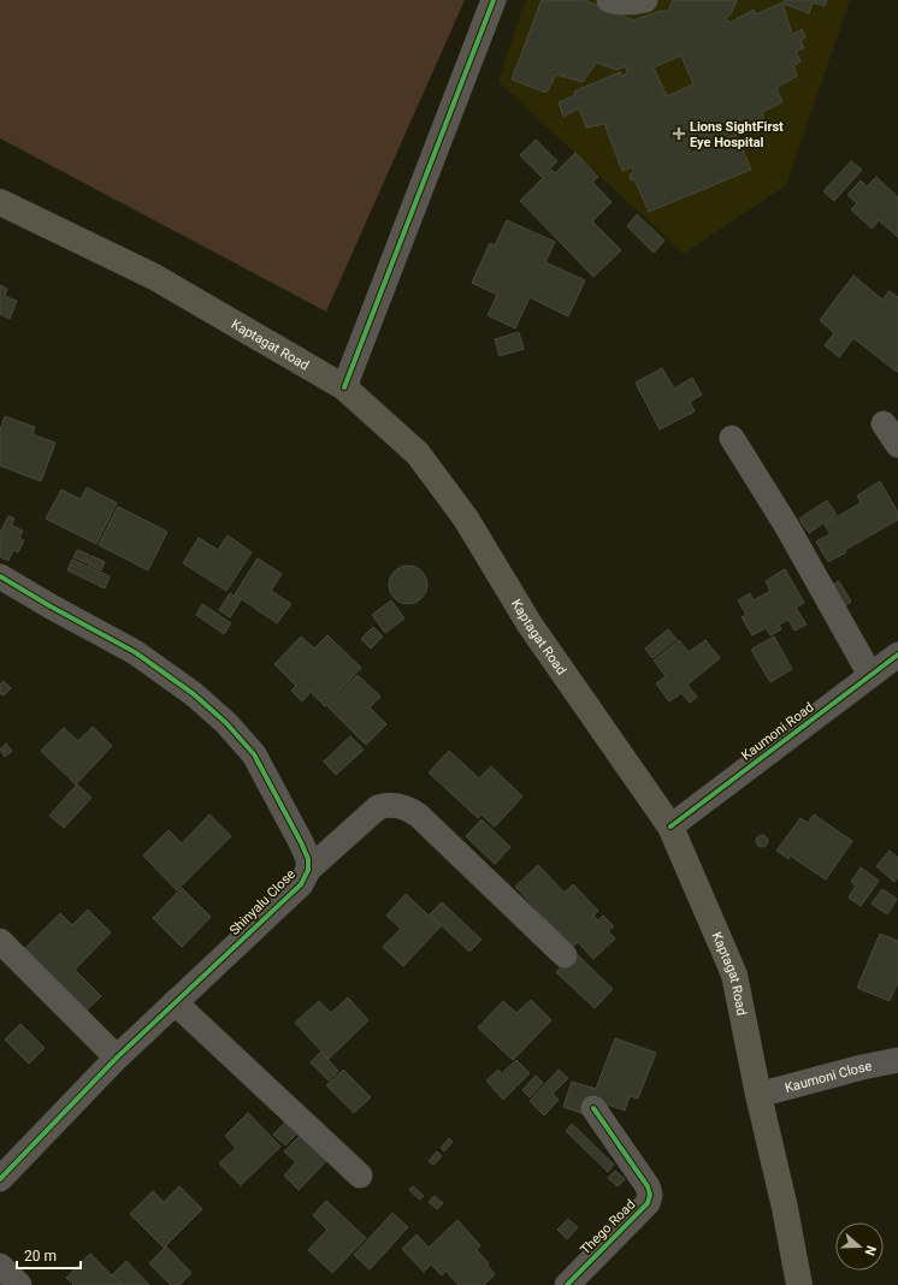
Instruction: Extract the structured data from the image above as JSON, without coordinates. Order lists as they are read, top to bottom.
{
  "streets": {
    "main road": ["Kaptagat Road"],
    "street": [
      "Kaumoni Road",
      "Shinyalu Close",
      "Kaumoni Close",
      "Thego Road"
    ]
  },
  "crossings": [
    ["Kaptagat Road", "Kaumoni Road"],
    ["Kaptagat Road", "Kaumoni Close"]
  ],
  "places": {
    "health": ["Lions SightFirst Eye Hospital"]
  },
  "scale_bar": "20 m",
  "north": "right"
}
